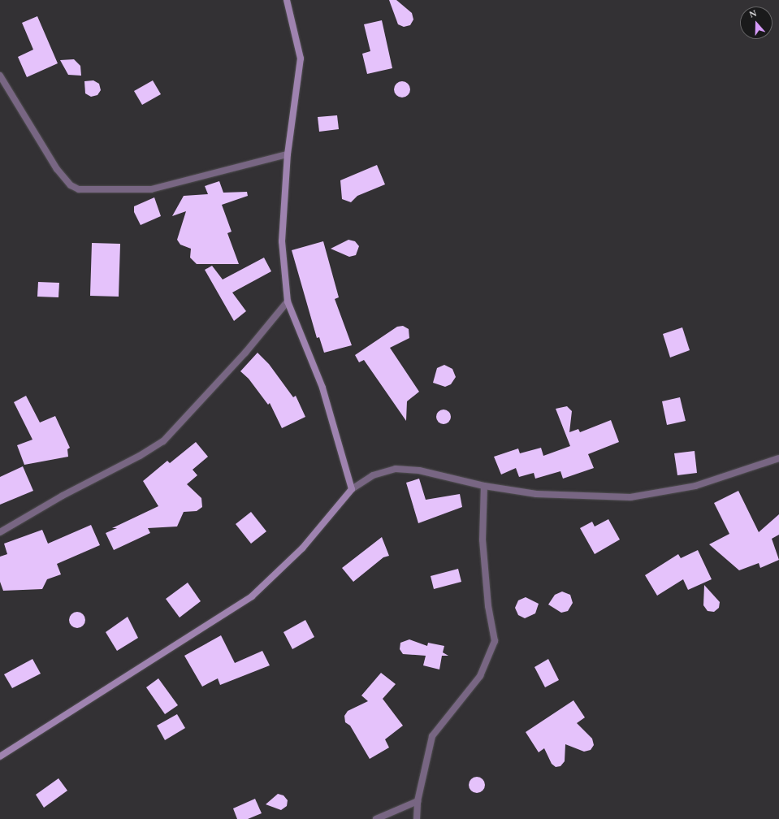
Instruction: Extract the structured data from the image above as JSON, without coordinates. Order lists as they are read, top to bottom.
{
  "north": "top"
}
